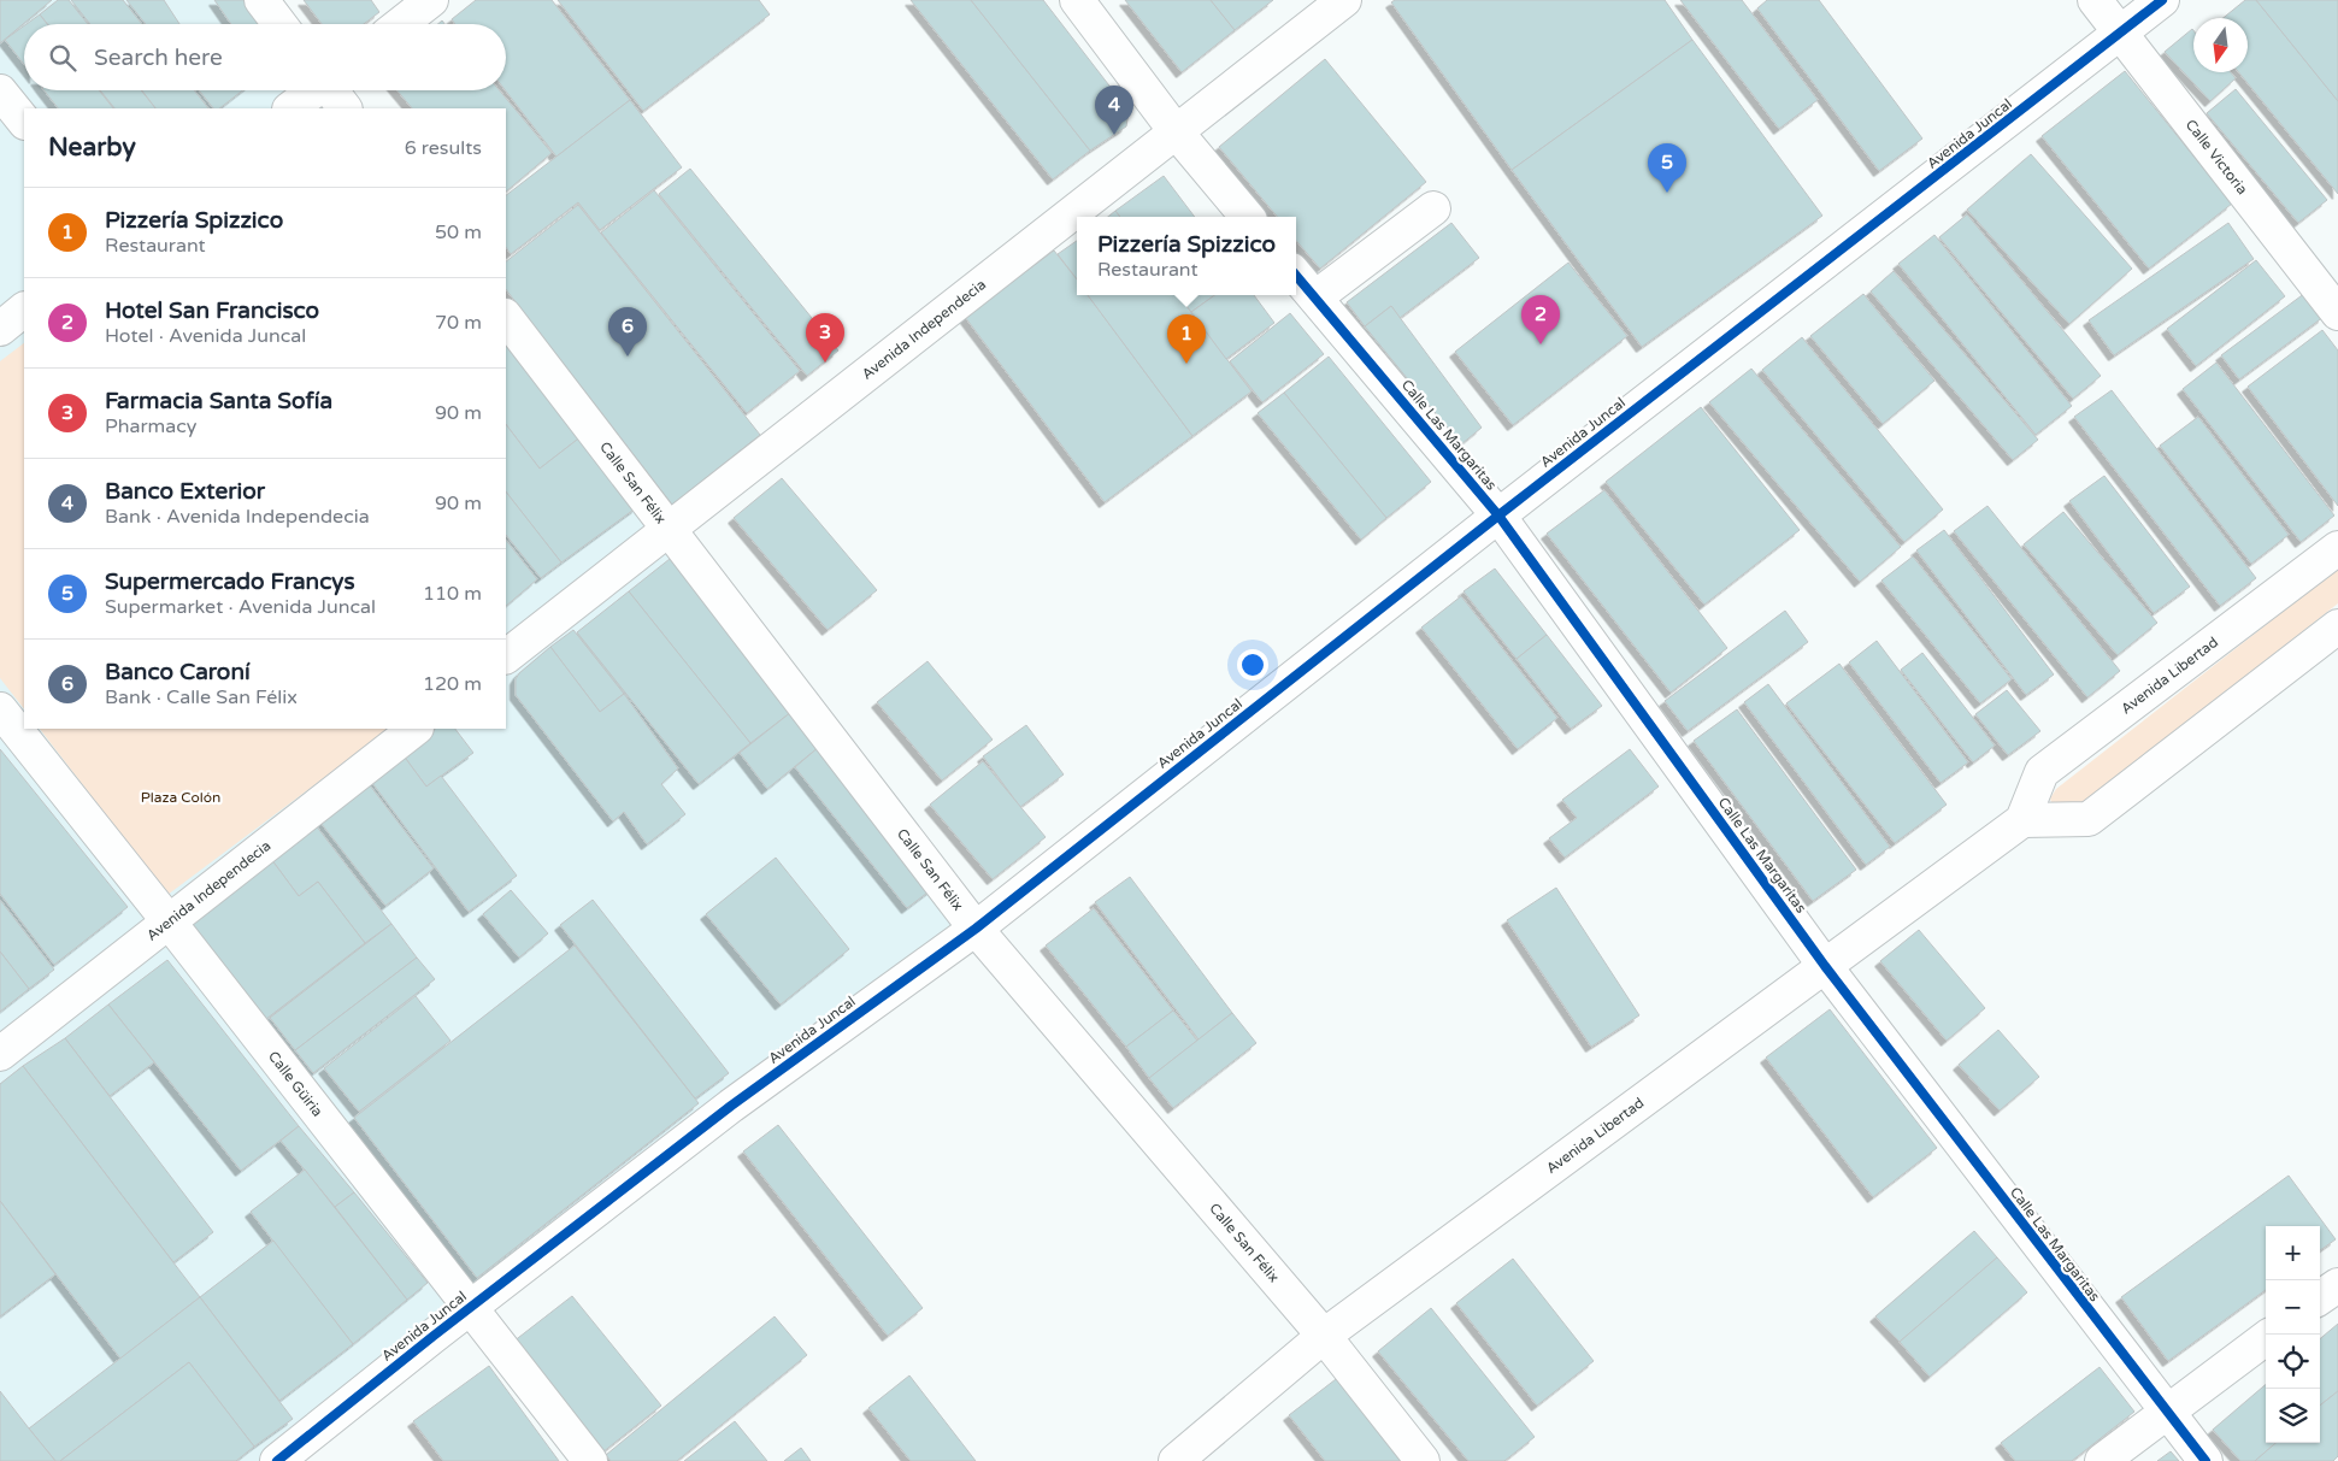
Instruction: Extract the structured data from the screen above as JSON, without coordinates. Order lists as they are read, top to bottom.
{
  "streets": {
    "street": [
      "Avenida Juncal",
      "Calle Victoria",
      "Avenida Independecia",
      "Calle Las Margaritas",
      "Calle San Félix",
      "Avenida Libertad",
      "Calle Güiria"
    ]
  },
  "crossings": [
    ["Avenida Juncal", "Calle Victoria"],
    ["Avenida Juncal", "Calle Las Margaritas"],
    ["Avenida Juncal", "Calle San Félix"],
    ["Avenida Juncal", "Calle Güiria"],
    ["Avenida Independecia", "Calle San Félix"],
    ["Avenida Independecia", "Calle Güiria"],
    ["Calle Las Margaritas", "Avenida Libertad"],
    ["Calle San Félix", "Avenida Libertad"]
  ],
  "parks": ["Plaza Colón"],
  "north": "bottom",
  "page": {
    "search": "Search here",
    "pins": [
      "4",
      "5",
      "2",
      "6",
      "3",
      "1"
    ],
    "heading": ["Nearby", "6 results"],
    "list": [
      {
        "mark": "1",
        "name": "Pizzería Spizzico",
        "note": "Restaurant",
        "value": "50 m"
      },
      {
        "mark": "2",
        "name": "Hotel San Francisco",
        "note": "Hotel · Avenida Juncal",
        "value": "70 m"
      },
      {
        "mark": "3",
        "name": "Farmacia Santa Sofía",
        "note": "Pharmacy",
        "value": "90 m"
      },
      {
        "mark": "4",
        "name": "Banco Exterior",
        "note": "Bank · Avenida Independecia",
        "value": "90 m"
      },
      {
        "mark": "5",
        "name": "Supermercado Francys",
        "note": "Supermarket · Avenida Juncal",
        "value": "110 m"
      },
      {
        "mark": "6",
        "name": "Banco Caroní",
        "note": "Bank · Calle San Félix",
        "value": "120 m"
      }
    ],
    "popup": ["Pizzería Spizzico", "Restaurant"],
    "map_buttons": ["+", "−"]
  }
}
